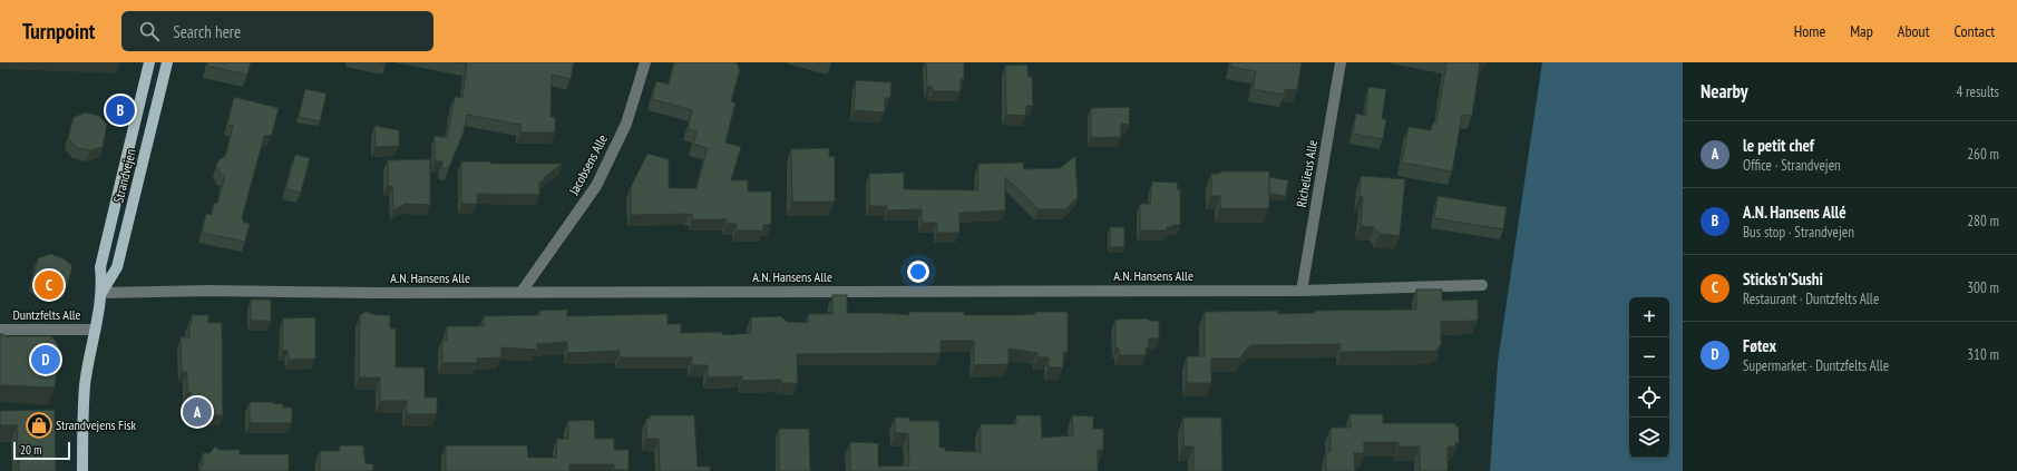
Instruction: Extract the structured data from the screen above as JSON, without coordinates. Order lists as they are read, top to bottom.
{
  "streets": {
    "main road": ["Strandvejen"],
    "street": [
      "Jacobsens Alle",
      "Richelieus Alle",
      "A.N. Hansens Alle",
      "Duntzfelts Alle"
    ]
  },
  "crossings": [
    ["Jacobsens Alle", "A.N. Hansens Alle"],
    ["Richelieus Alle", "A.N. Hansens Alle"],
    ["Strandvejen", "A.N. Hansens Alle"],
    ["Strandvejen", "Duntzfelts Alle"]
  ],
  "places": {
    "shop": ["Strandvejens Fisk"]
  },
  "scale_bar": "20 m",
  "page": {
    "header": "Turnpoint",
    "search": "Search here",
    "nav": [
      "Home",
      "Map",
      "About",
      "Contact"
    ],
    "heading": ["Nearby", "4 results"],
    "pins": [
      "B",
      "C",
      "D",
      "A"
    ],
    "list": [
      {
        "mark": "A",
        "name": "le petit chef",
        "note": "Office · Strandvejen",
        "value": "260 m"
      },
      {
        "mark": "B",
        "name": "A.N. Hansens Allé",
        "note": "Bus stop · Strandvejen",
        "value": "280 m"
      },
      {
        "mark": "C",
        "name": "Sticks'n'Sushi",
        "note": "Restaurant · Duntzfelts Alle",
        "value": "300 m"
      },
      {
        "mark": "D",
        "name": "Føtex",
        "note": "Supermarket · Duntzfelts Alle",
        "value": "310 m"
      }
    ],
    "map_buttons": ["+", "−"],
    "scale": "20 m"
  }
}
